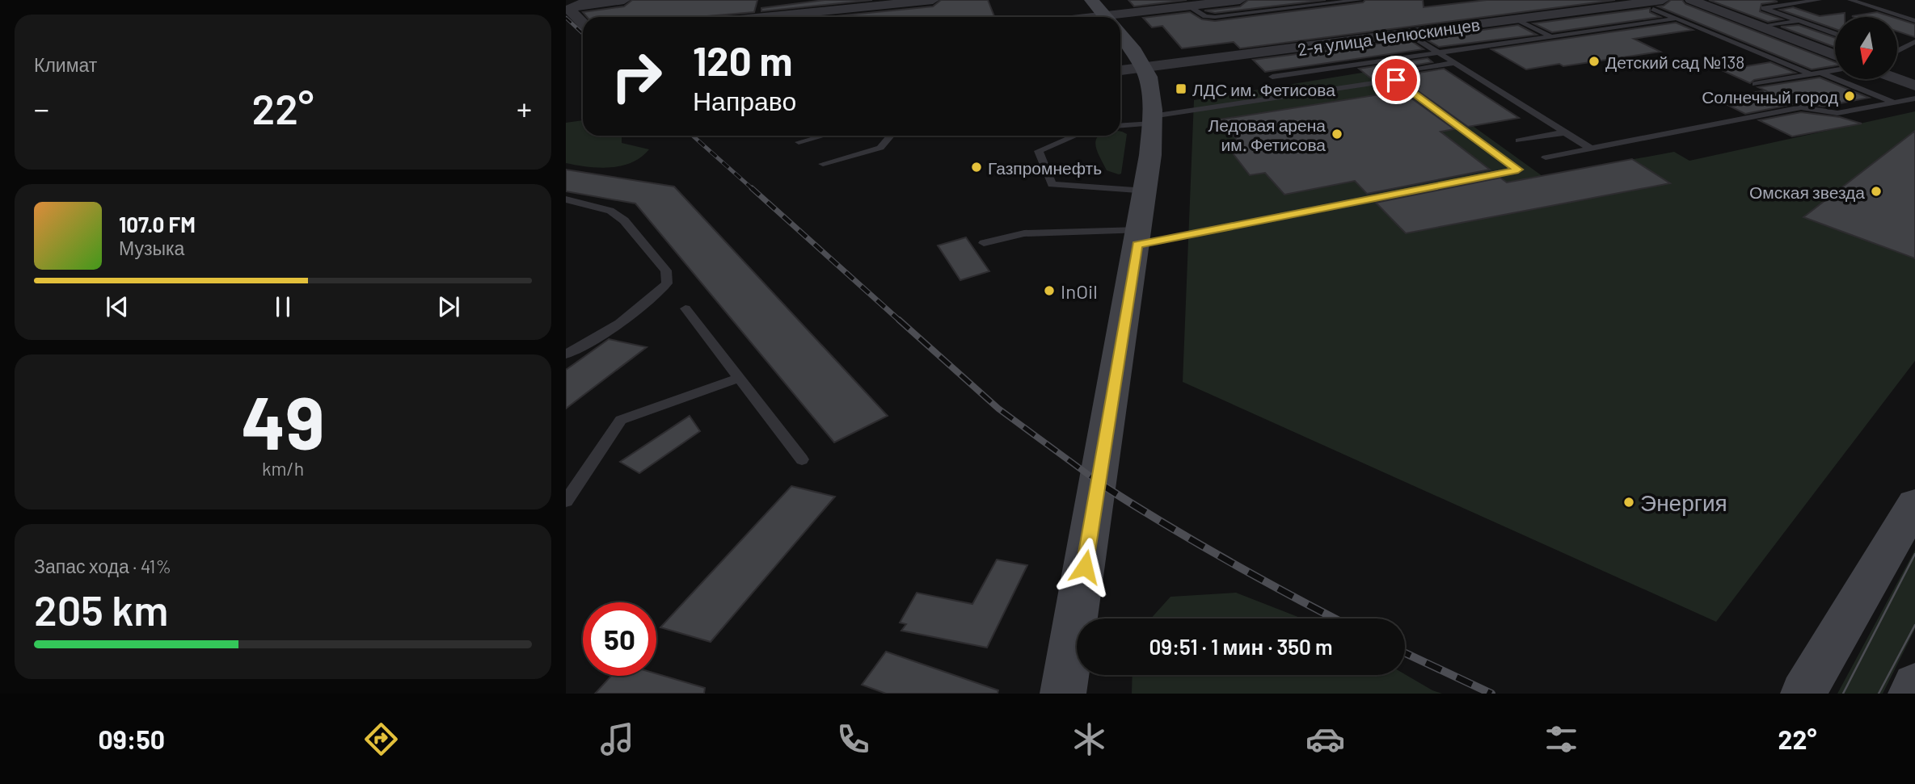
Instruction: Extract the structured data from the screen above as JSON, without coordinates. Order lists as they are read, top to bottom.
{
  "streets": {
    "street": ["2-я улица Челюскинцев"]
  },
  "places": {
    "other": [
      "Детский сад №138",
      "Солнечный город",
      "Ледовая арена им. Фетисова",
      "Газпромнефть",
      "Омская звезда",
      "InOil",
      "Энергия"
    ],
    "transit": ["ЛДС им. Фетисова"]
  },
  "north": "bottom",
  "page": {
    "tile": [
      "Климат",
      ["49", "km/h"],
      ["Запас хода · 41%", "205 km"]
    ],
    "turn": ["120 m", "Направо"],
    "heat": ["−", "22°", "+"],
    "song": ["107.0 FM", "Музыка"],
    "limit": "50",
    "trip": "09:51 · 1 мин · 350 m",
    "tabs": ["09:50", "22°"]
  }
}
